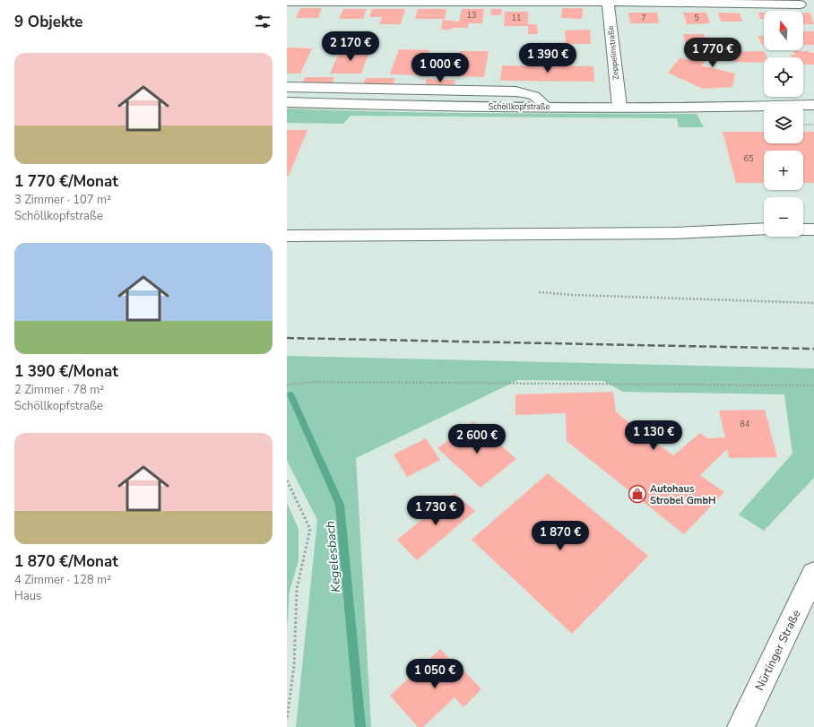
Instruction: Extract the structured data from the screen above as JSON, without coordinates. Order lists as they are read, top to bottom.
{
  "streets": {
    "street": ["Zeppelinstraße", "Schöllkopfstraße", "Nürtinger Straße"]
  },
  "crossings": [
    ["Zeppelinstraße", "Schöllkopfstraße"]
  ],
  "water": ["Kegelesbach"],
  "places": {
    "shop": ["Autohaus Strobel GmbH"]
  },
  "house_numbers": [
    "13",
    "11",
    "7",
    "5",
    "65",
    "84"
  ],
  "north": "top",
  "page": {
    "heading": "9 Objekte",
    "map_buttons": ["+", "−"],
    "price": [
      "2 170 €",
      "1 770 €",
      "1 390 €",
      "1 000 €",
      "1 130 €",
      "2 600 €",
      "1 730 €",
      "1 870 €",
      "1 050 €"
    ],
    "list": [
      {
        "name": "1 770 €/Monat",
        "note": "3 Zimmer · 107 m² · Schöllkopfstraße"
      },
      {
        "name": "1 390 €/Monat",
        "note": "2 Zimmer · 78 m² · Schöllkopfstraße"
      },
      {
        "name": "1 870 €/Monat",
        "note": "4 Zimmer · 128 m² · Haus"
      }
    ]
  }
}
